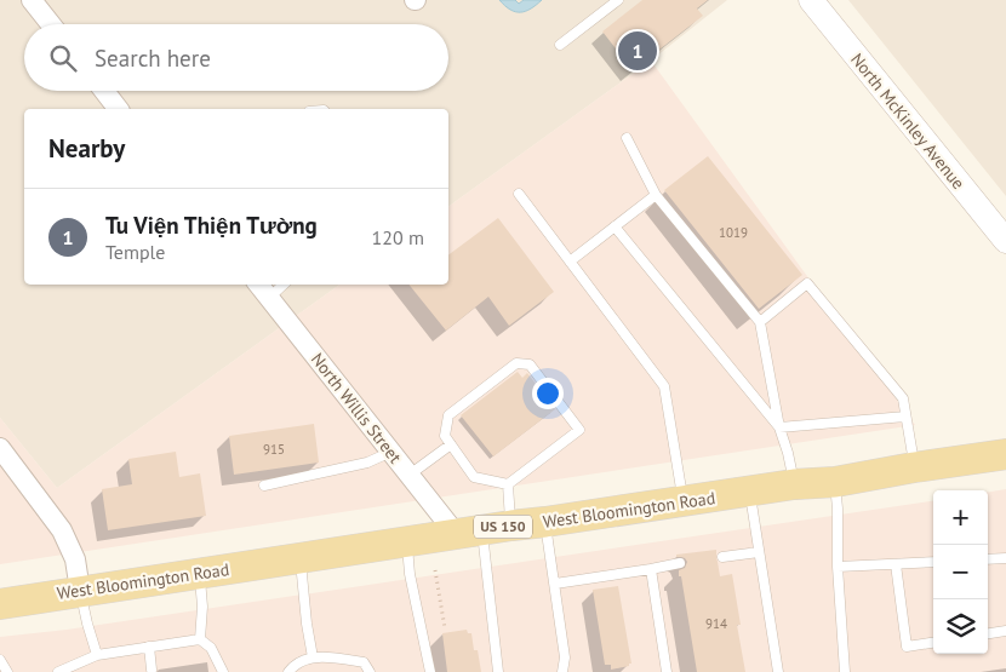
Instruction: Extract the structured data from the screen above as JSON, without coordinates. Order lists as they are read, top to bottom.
{
  "streets": {
    "main road": ["West Bloomington Road", "US 150"],
    "street": ["North McKinley Avenue", "North Willis Street"]
  },
  "crossings": [
    ["North Willis Street", "West Bloomington Road"]
  ],
  "house_numbers": ["1019", "915", "914"],
  "page": {
    "search": "Search here",
    "pins": "1",
    "heading": "Nearby",
    "list": [
      {
        "mark": "1",
        "name": "Tu Viện Thiện Tường",
        "note": "Temple",
        "value": "120 m"
      }
    ],
    "map_buttons": ["+", "−"]
  }
}
